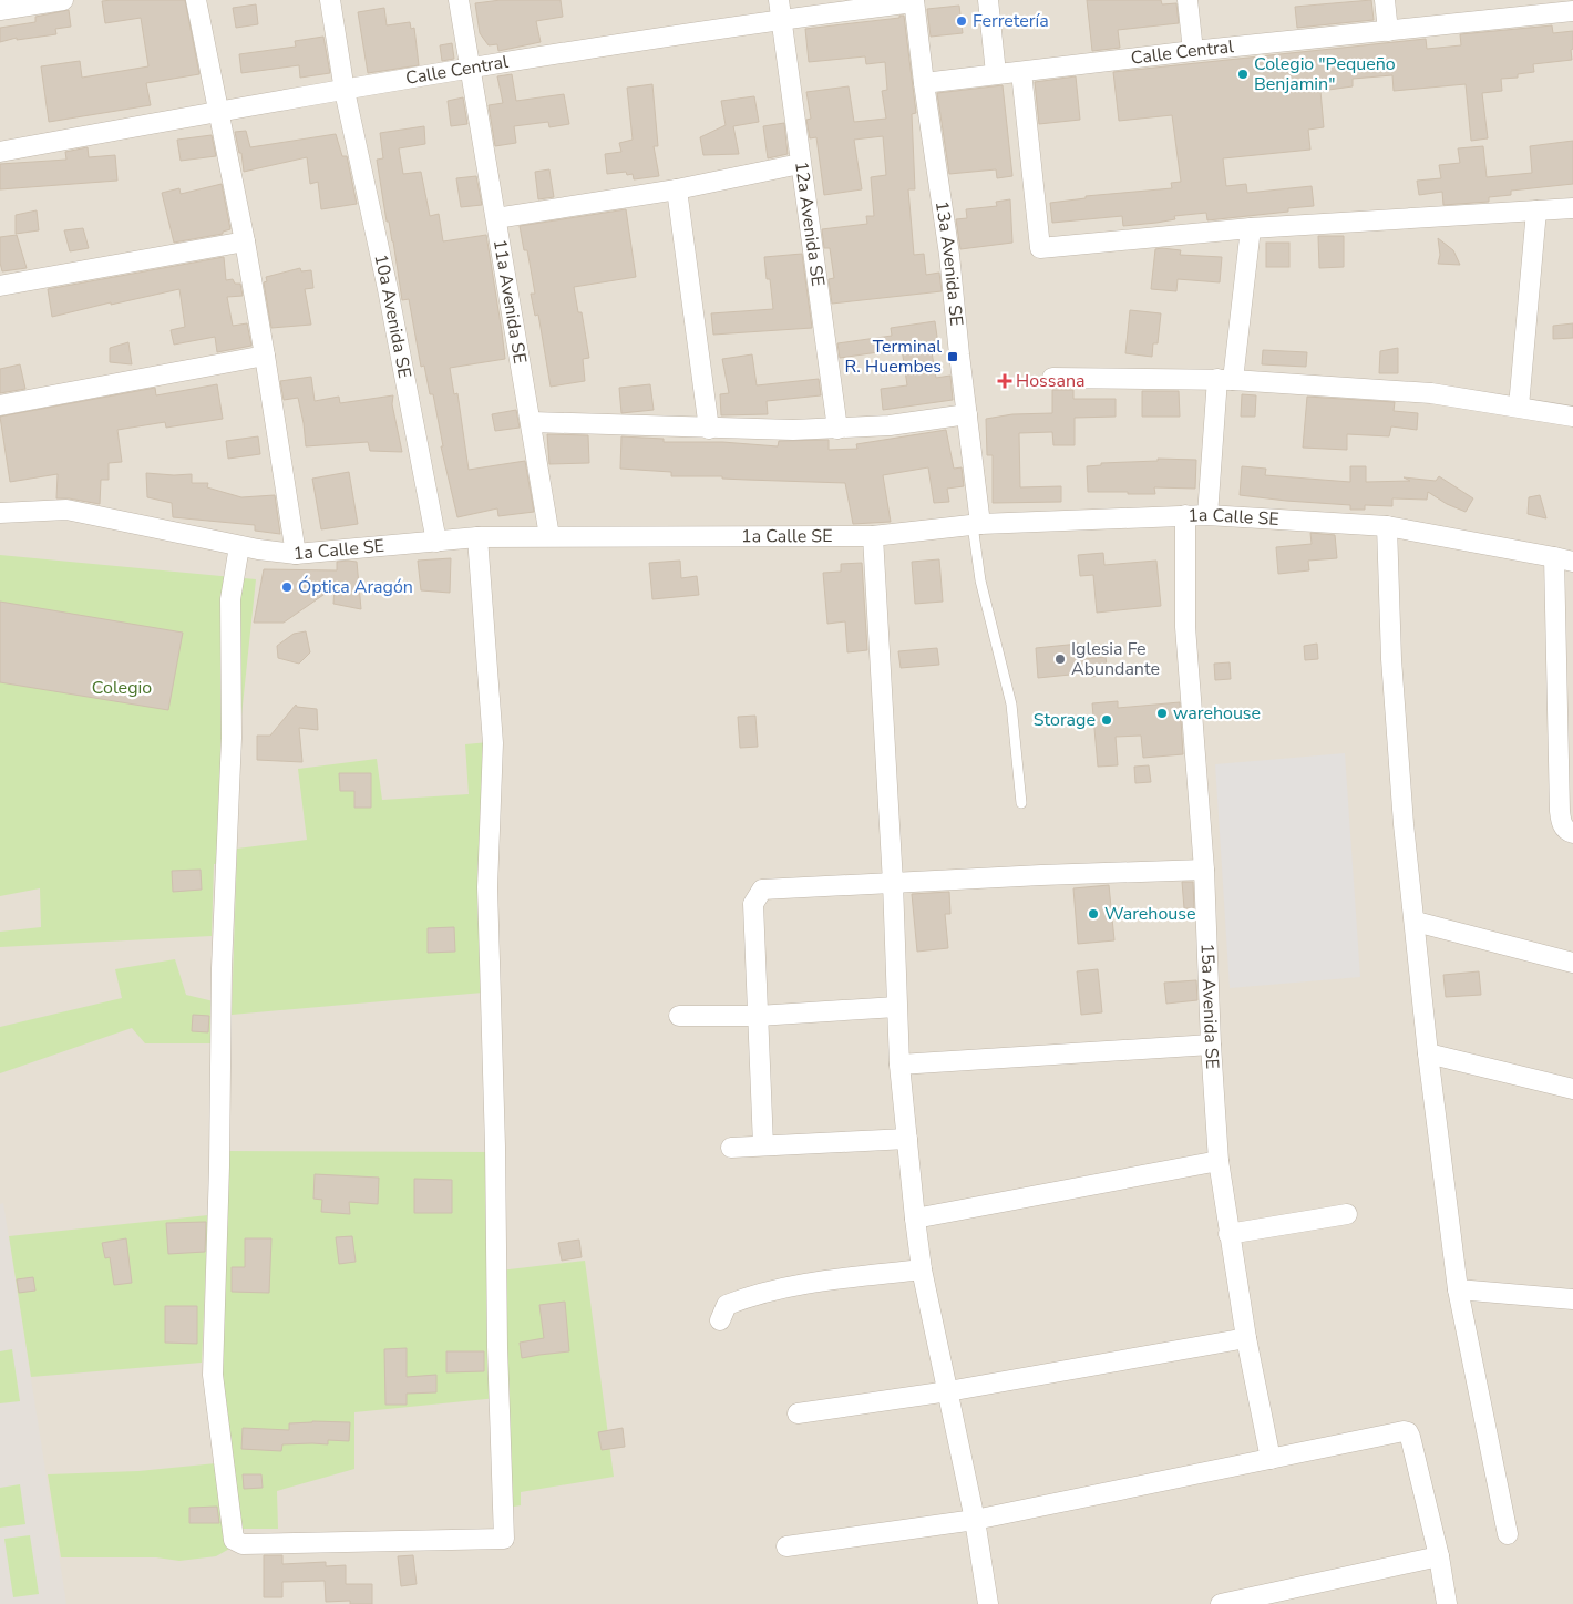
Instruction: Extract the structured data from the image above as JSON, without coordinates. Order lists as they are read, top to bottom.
{
  "streets": {
    "street": [
      "Calle Central",
      "12a Avenida SE",
      "13a Avenida SE",
      "11a Avenida SE",
      "10a Avenida SE",
      "1a Calle SE",
      "15a Avenida SE"
    ]
  },
  "crossings": [
    ["Calle Central", "12a Avenida SE"],
    ["Calle Central", "13a Avenida SE"],
    ["Calle Central", "11a Avenida SE"],
    ["Calle Central", "10a Avenida SE"],
    ["13a Avenida SE", "1a Calle SE"],
    ["11a Avenida SE", "1a Calle SE"],
    ["10a Avenida SE", "1a Calle SE"],
    ["1a Calle SE", "15a Avenida SE"]
  ],
  "parks": ["Colegio"],
  "places": {
    "other": [
      "Ferretería",
      "Colegio \"Pequeño Benjamin\"",
      "Óptica Aragón",
      "Iglesia Fe Abundante",
      "warehouse",
      "Storage",
      "Warehouse"
    ],
    "transit": ["Terminal R. Huembes"],
    "health": ["Hossana"]
  }
}
